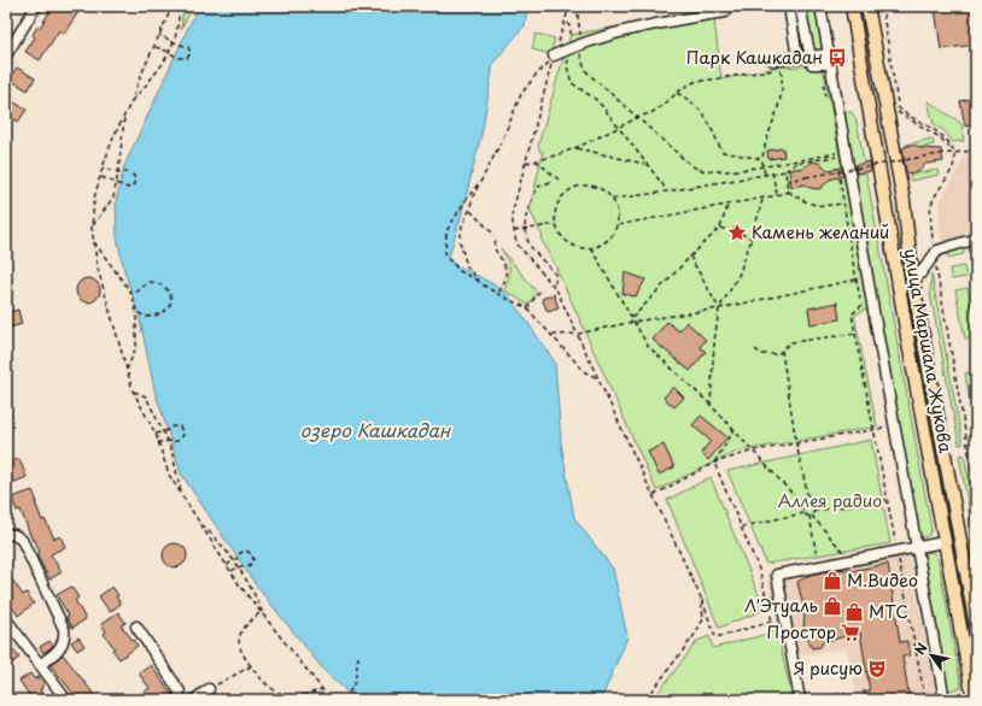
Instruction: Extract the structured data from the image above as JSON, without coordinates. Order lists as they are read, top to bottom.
{
  "streets": {
    "main road": ["улица Маршала Жукова"]
  },
  "water": ["озеро Кашкадан"],
  "parks": ["Аллея радио"],
  "places": {
    "bus stop": ["Парк Кашкадан"],
    "place": ["Камень желаний"],
    "shop": ["М.Видео", "Л'Этуаль", "МТС"],
    "supermarket": ["Простор"],
    "theatre": ["Я рисую"]
  },
  "north": "top left"
}
